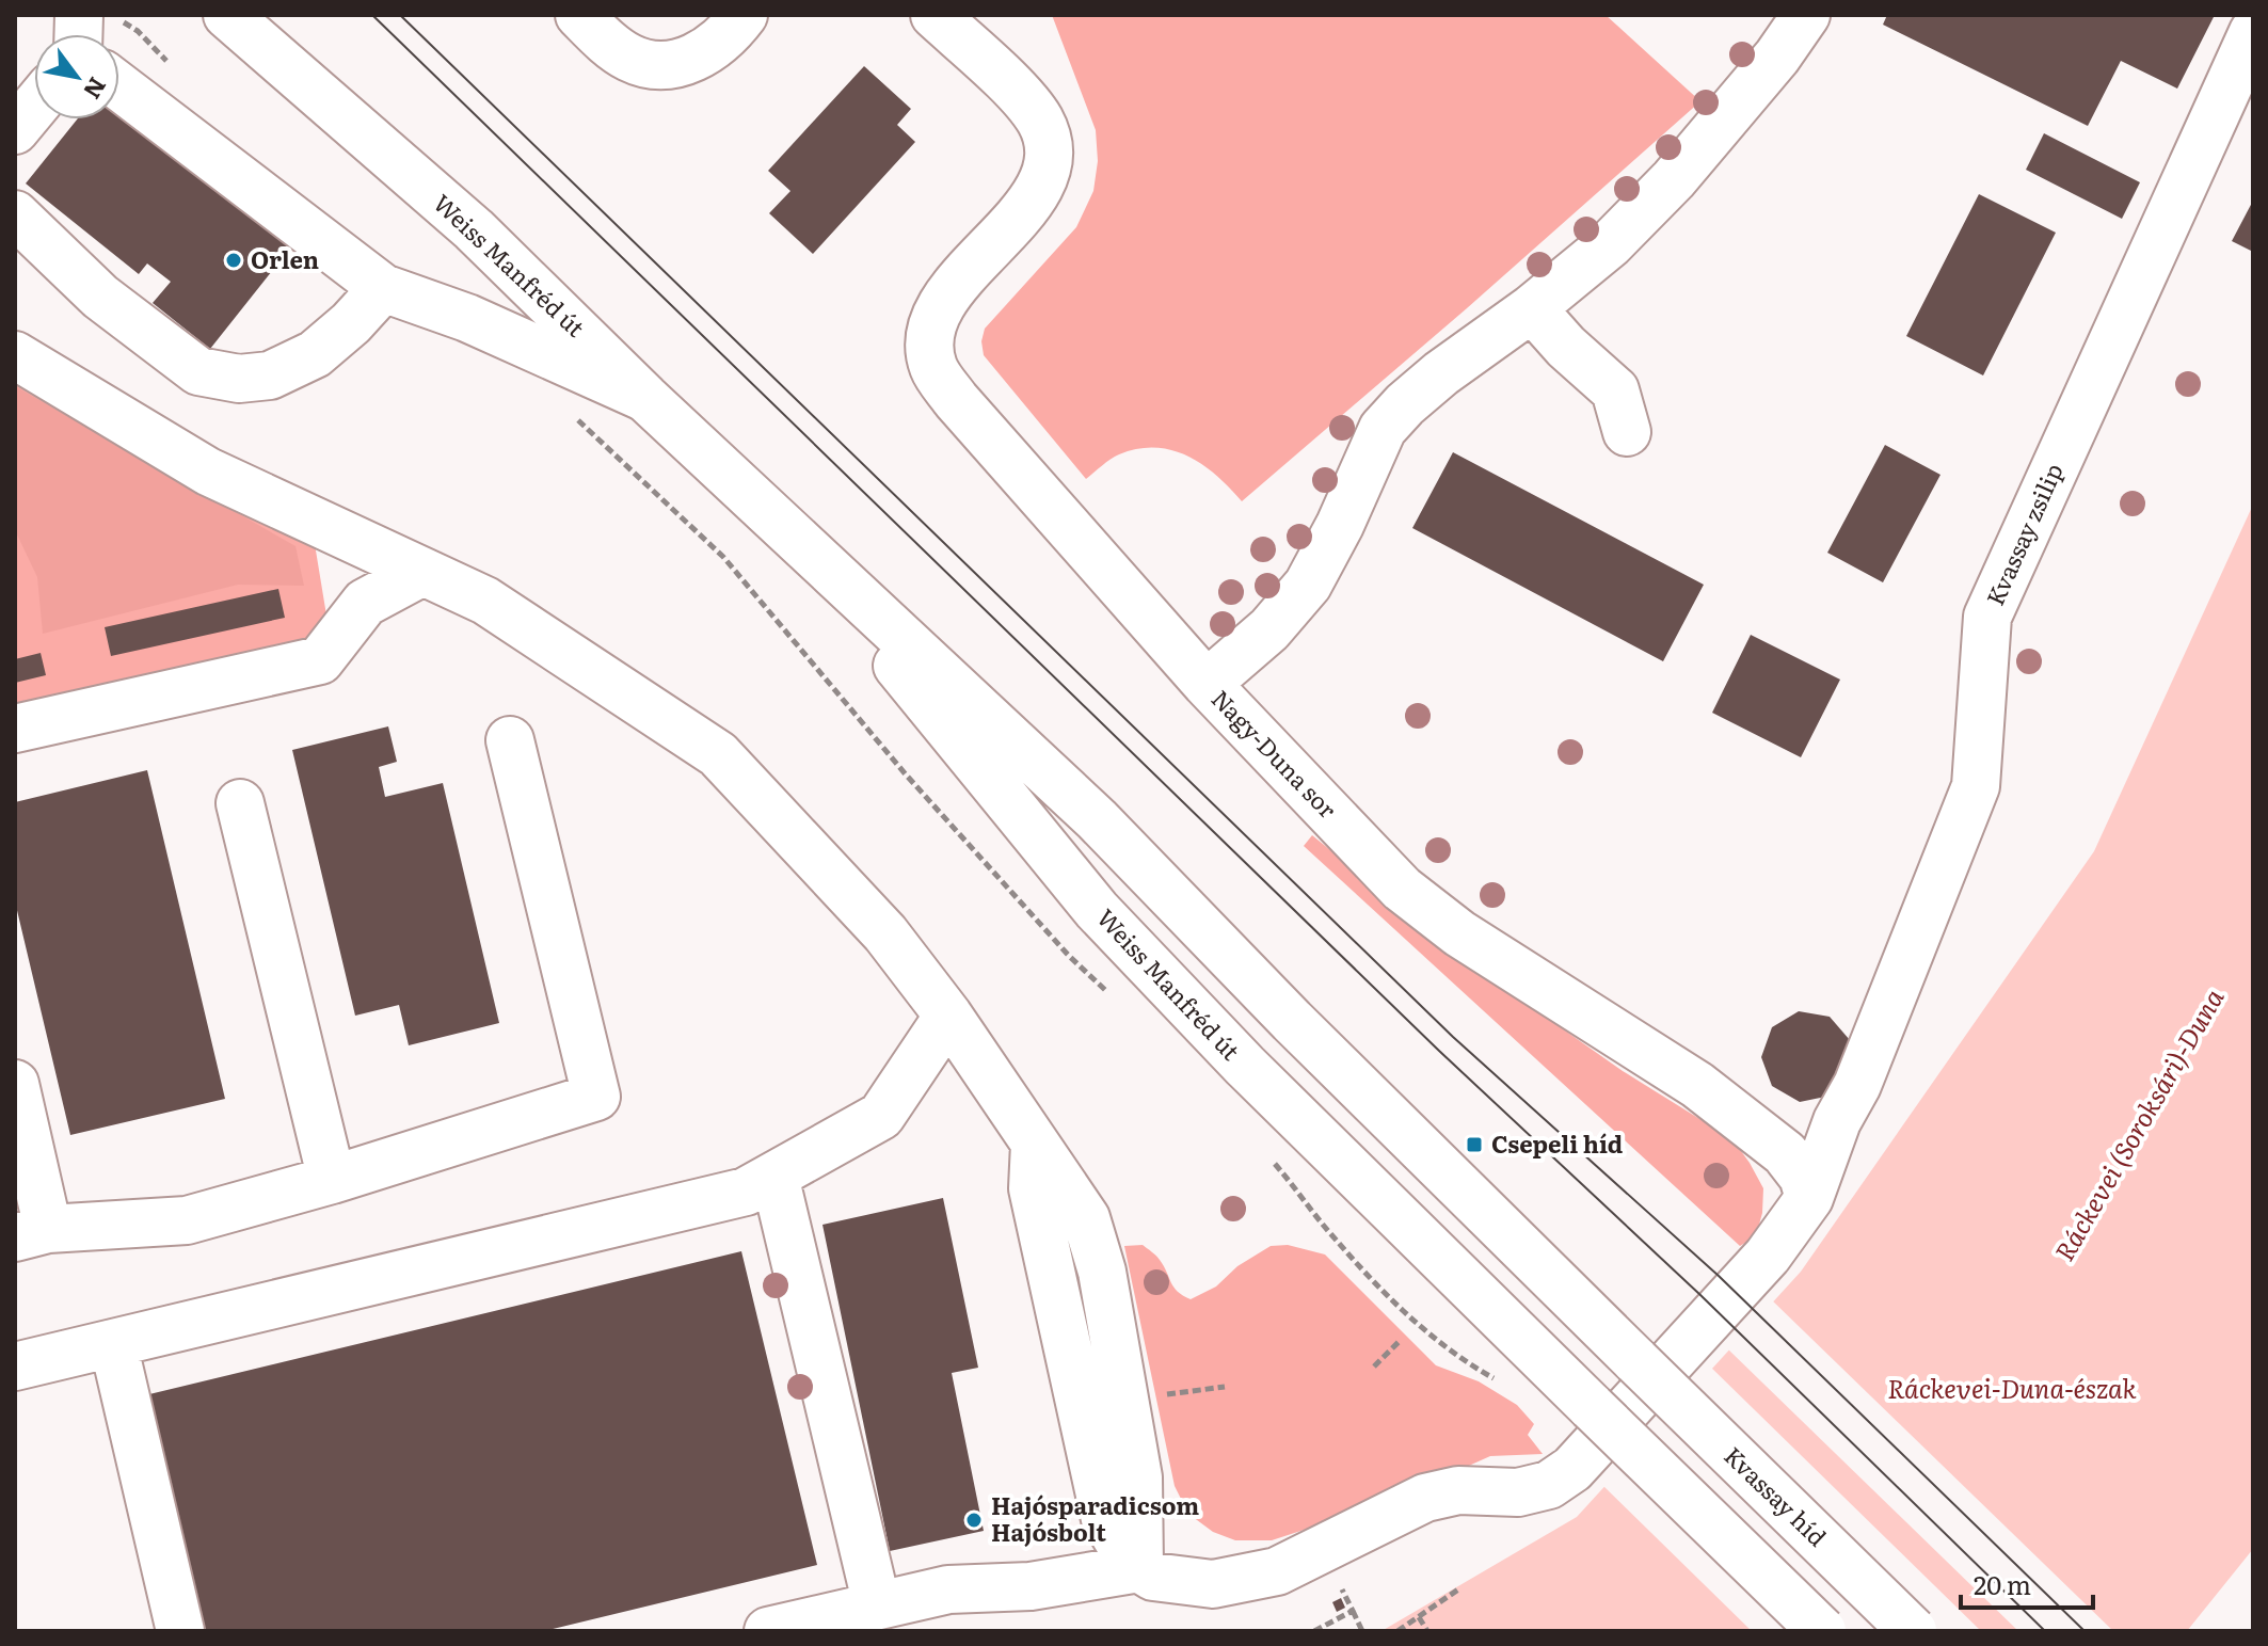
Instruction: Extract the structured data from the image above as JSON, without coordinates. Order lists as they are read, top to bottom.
{
  "streets": {
    "main road": [
      "Weiss Manfréd út",
      "Kvassay zsilip",
      "Nagy-Duna sor",
      "Kvassay híd"
    ]
  },
  "crossings": [
    ["Weiss Manfréd út", "Kvassay híd"],
    ["Kvassay zsilip", "Nagy-Duna sor"]
  ],
  "water": ["Ráckevei (Soroksári)-Duna", "Ráckevei-Duna-észak"],
  "places": {
    "other": ["Orlen", "Hajósparadicsom Hajósbolt"],
    "transit": ["Csepeli híd"]
  },
  "scale_bar": "20 m",
  "north": "bottom right"
}
